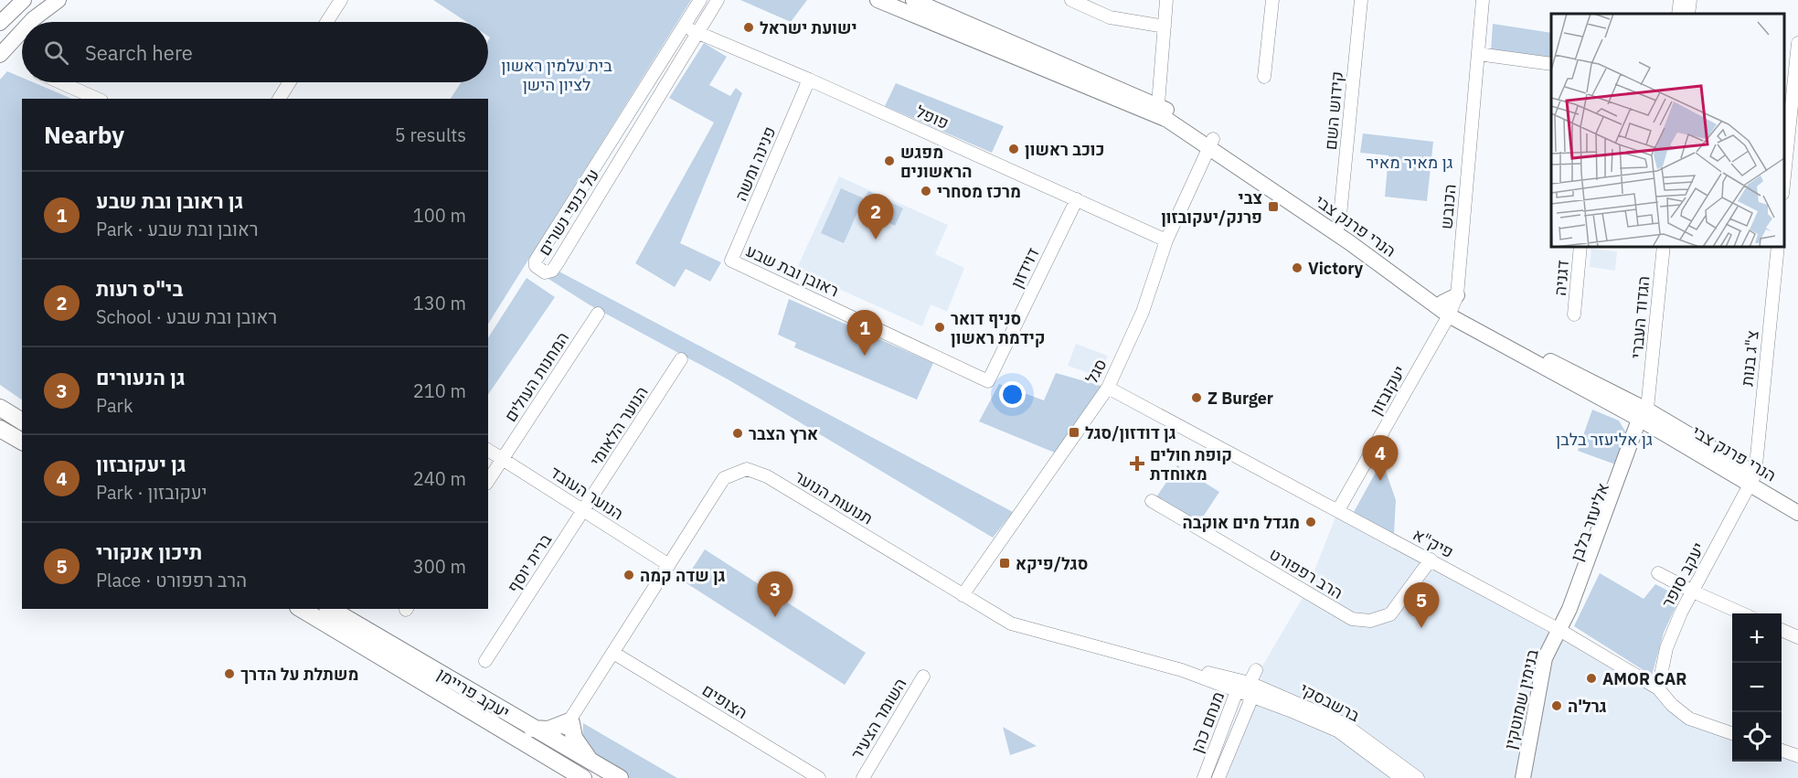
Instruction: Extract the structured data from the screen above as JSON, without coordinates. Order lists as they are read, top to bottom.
{
  "streets": {
    "main road": ["יעקב פריימן"],
    "street": [
      "קידוש השם",
      "פופל",
      "פנינה ומשה",
      "הכובש",
      "על כנפי נשרים",
      "הנרי פרנק צבי",
      "דוידזון",
      "ראובן ובת שבע",
      "דגניה",
      "הגדוד העברי",
      "צ\"ג בנות",
      "סגל",
      "המחנות העולים",
      "יעקובזון",
      "הנוער הלאומי",
      "הנוער העובד",
      "תנועות הנוער",
      "אליעזר בלבן",
      "פיק\"א",
      "ברית יוסף",
      "הרב רפפורט",
      "יעקב סופר",
      "בנימין שמוטקין",
      "הצופים",
      "ברשבסקי",
      "השומר הצעיר",
      "מנחם כהן"
    ]
  },
  "crossings": [
    ["קידוש השם", "הנרי פרנק צבי"],
    ["פופל", "פנינה ומשה"],
    ["פופל", "על כנפי נשרים"],
    ["פופל", "דוידזון"],
    ["פופל", "סגל"],
    ["פנינה ומשה", "ראובן ובת שבע"],
    ["הכובש", "הנרי פרנק צבי"],
    ["הכובש", "יעקובזון"],
    ["הנרי פרנק צבי", "הגדוד העברי"],
    ["הנרי פרנק צבי", "צ\"ג בנות"],
    ["הנרי פרנק צבי", "סגל"],
    ["הנרי פרנק צבי", "יעקובזון"],
    ["הנרי פרנק צבי", "אליעזר בלבן"],
    ["הנרי פרנק צבי", "יעקב סופר"],
    ["דוידזון", "ראובן ובת שבע"],
    ["הגדוד העברי", "אליעזר בלבן"],
    ["צ\"ג בנות", "יעקב סופר"],
    ["סגל", "תנועות הנוער"],
    ["סגל", "פיק\"א"],
    ["המחנות העולים", "הנוער העובד"],
    ["יעקובזון", "פיק\"א"],
    ["הנוער הלאומי", "הנוער העובד"],
    ["הנוער הלאומי", "ברית יוסף"],
    ["הנוער העובד", "תנועות הנוער"],
    ["הנוער העובד", "ברית יוסף"],
    ["תנועות הנוער", "יעקב פריימן"],
    ["תנועות הנוער", "הצופים"],
    ["תנועות הנוער", "ברשבסקי"],
    ["תנועות הנוער", "מנחם כהן"],
    ["אליעזר בלבן", "פיק\"א"],
    ["אליעזר בלבן", "בנימין שמוטקין"],
    ["פיק\"א", "הרב רפפורט"],
    ["פיק\"א", "יעקב סופר"],
    ["פיק\"א", "בנימין שמוטקין"],
    ["ברשבסקי", "מנחם כהן"]
  ],
  "parks": ["בית עלמין ראשון לציון הישן", "גן מאיר מאיר", "גן אליעזר בלבן"],
  "places": {
    "other": [
      "ישועת ישראל",
      "כוכב ראשון",
      "מפגש הראשונים",
      "מרכז מסחרי",
      "Victory",
      "סניף דואר קידמת ראשון",
      "Z Burger",
      "ארץ הצבר",
      "מגדל מים אוקבה",
      "גן שדה קמה",
      "משתלת על הדרך",
      "AMOR CAR",
      "גרל'ה"
    ],
    "transit": ["צבי פרנק/יעקובזון", "גן דודזון/סגל", "סגל/פיקא"],
    "health": ["קופת חולים מאוחדת"]
  },
  "page": {
    "search": "Search here",
    "heading": ["Nearby", "5 results"],
    "list": [
      {
        "mark": "1",
        "name": "גן ראובן ובת שבע",
        "note": "Park · ראובן ובת שבע",
        "value": "100 m"
      },
      {
        "mark": "2",
        "name": "בי\"ס רעות",
        "note": "School · ראובן ובת שבע",
        "value": "130 m"
      },
      {
        "mark": "3",
        "name": "גן הנעורים",
        "note": "Park",
        "value": "210 m"
      },
      {
        "mark": "4",
        "name": "גן יעקובזון",
        "note": "Park · יעקובזון",
        "value": "240 m"
      },
      {
        "mark": "5",
        "name": "תיכון אנקורי",
        "note": "Place · הרב רפפורט",
        "value": "300 m"
      }
    ],
    "pins": [
      "2",
      "1",
      "4",
      "3",
      "5"
    ],
    "map_buttons": ["+", "−"]
  }
}
